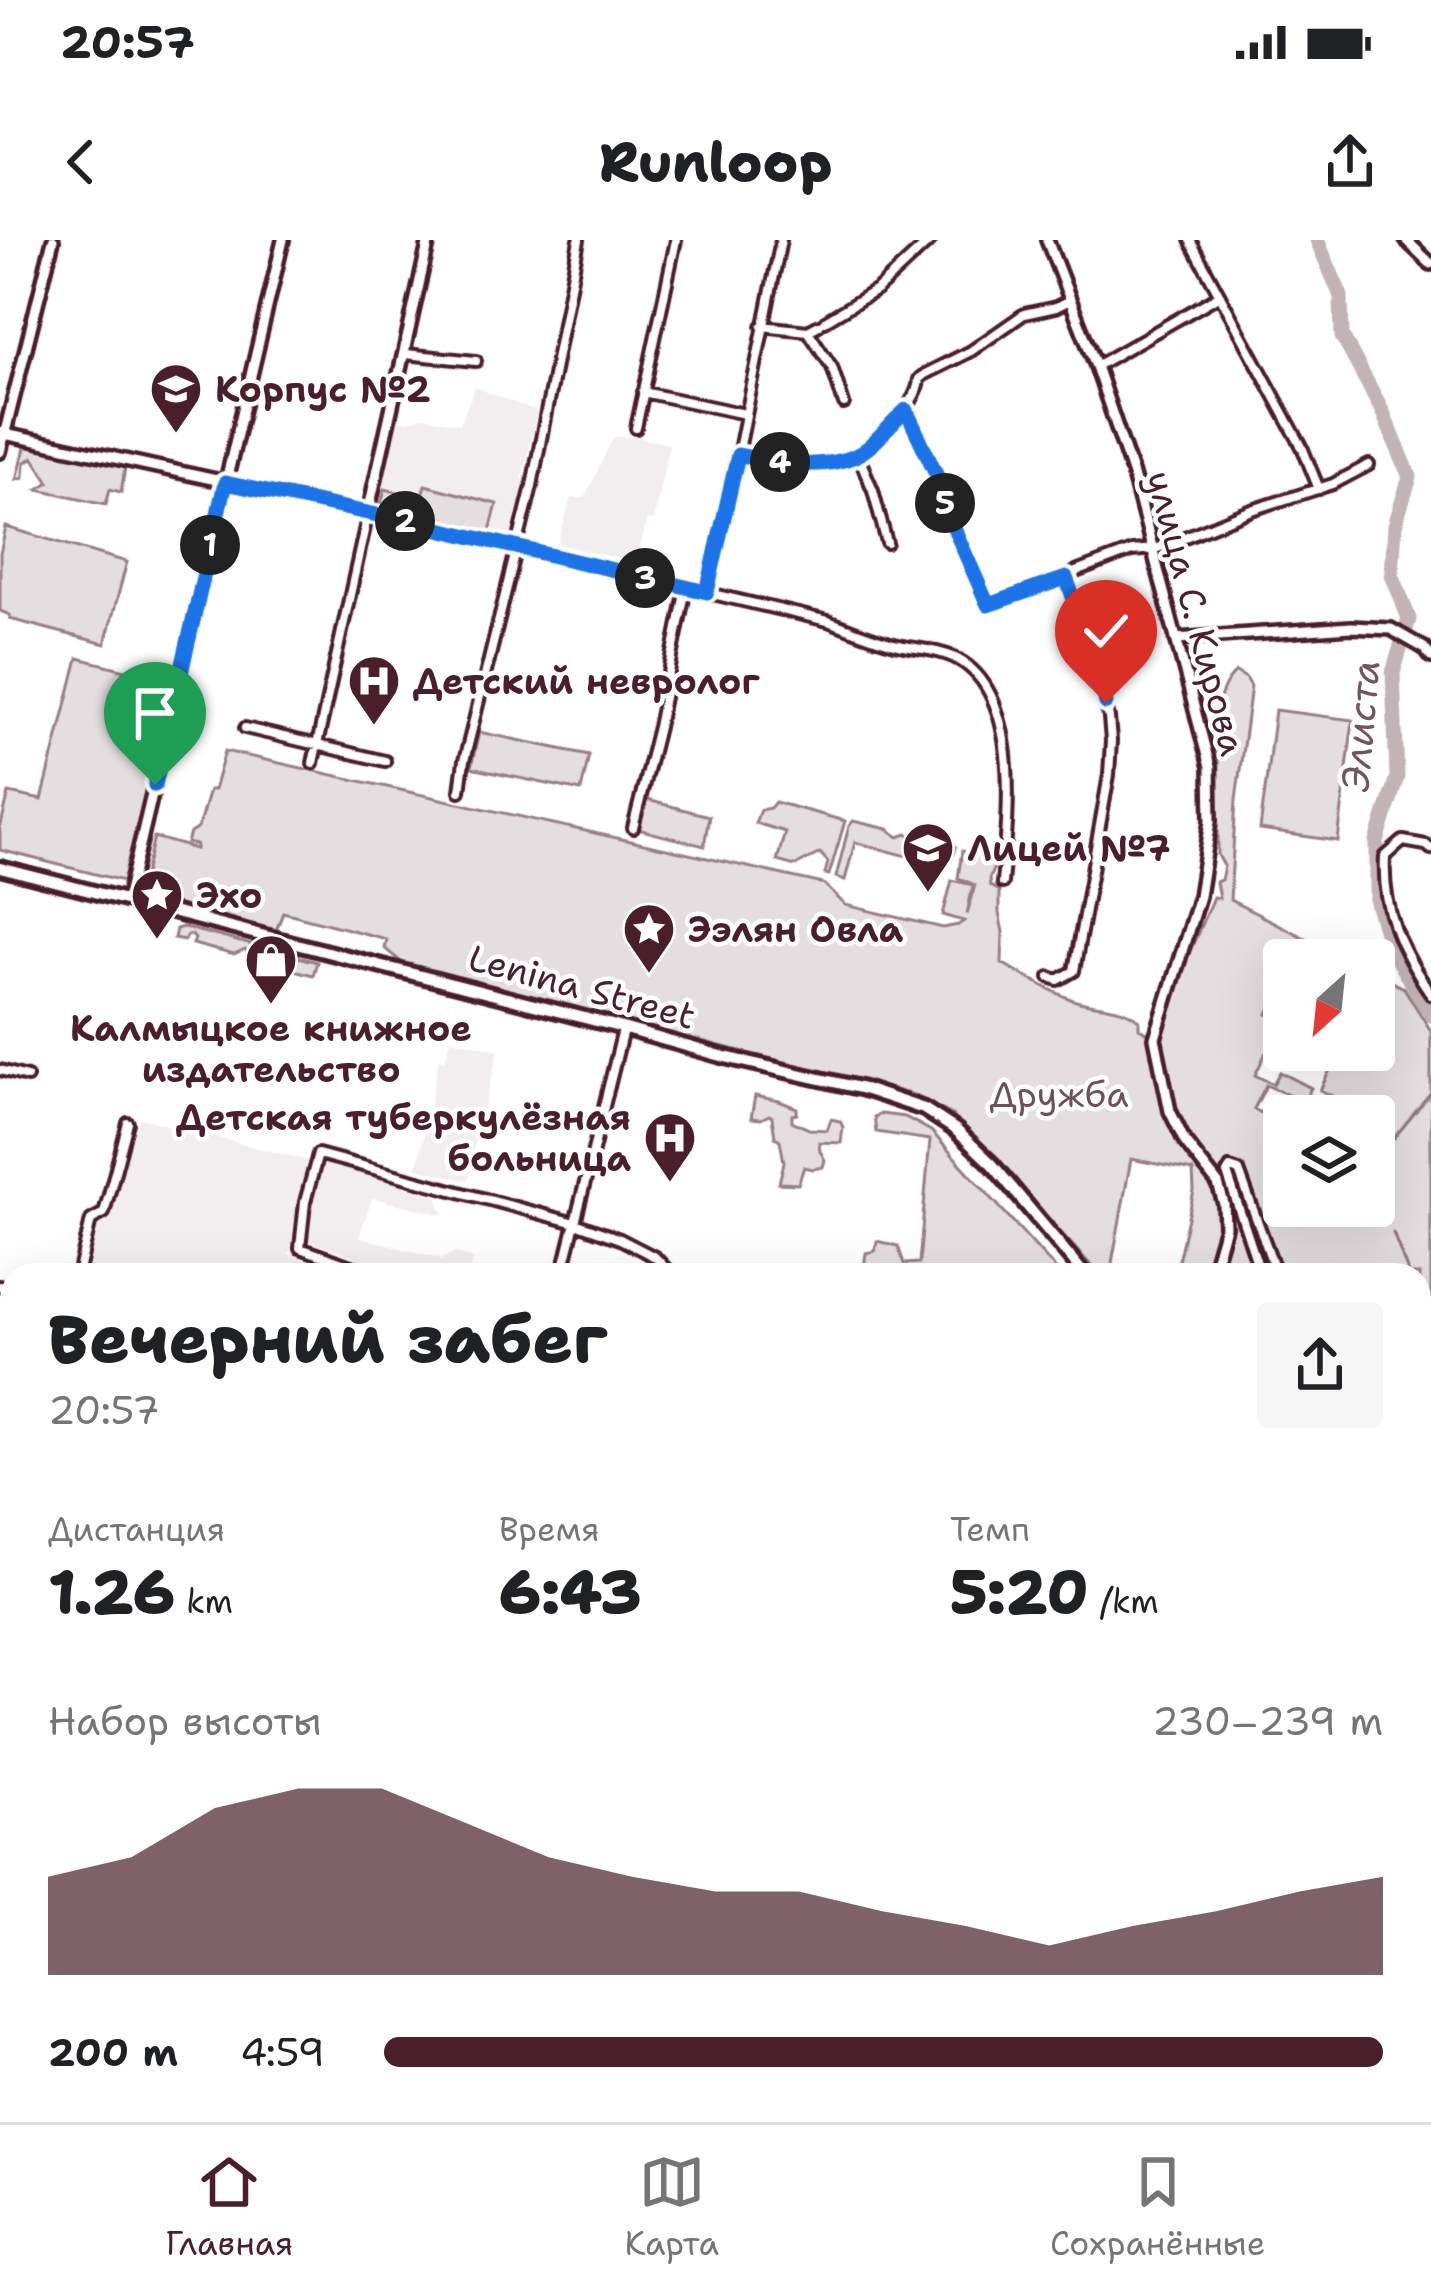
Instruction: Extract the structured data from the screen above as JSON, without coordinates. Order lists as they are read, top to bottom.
{
  "streets": {
    "main road": ["Lenina Street"],
    "street": ["улица С. Кирова"]
  },
  "water": ["Элиста"],
  "parks": ["Дружба"],
  "places": {
    "school or university": ["Корпус №2", "Лицей №7"],
    "hospital": ["Детский невролог", "Детская туберкулёзная больница"],
    "place": ["Эхо", "Ээлян Овла"],
    "shop": ["Калмыцкое книжное издательство"]
  },
  "north": "bottom left",
  "page": {
    "status": "20:57",
    "header": "Runloop",
    "pins": [
      "4",
      "5",
      "2",
      "1",
      "3"
    ],
    "heading": ["Вечерний забег", "20:57"],
    "stats": [
      ["Дистанция", "1.26 km"],
      ["Время", "6:43"],
      ["Темп", "5:20 /km"]
    ],
    "chart": ["Набор высоты", "230–239 m"],
    "list": [
      {
        "name": "200 m",
        "note": "4:59"
      }
    ],
    "tabs": ["Главная", "Карта", "Сохранённые"]
  }
}
